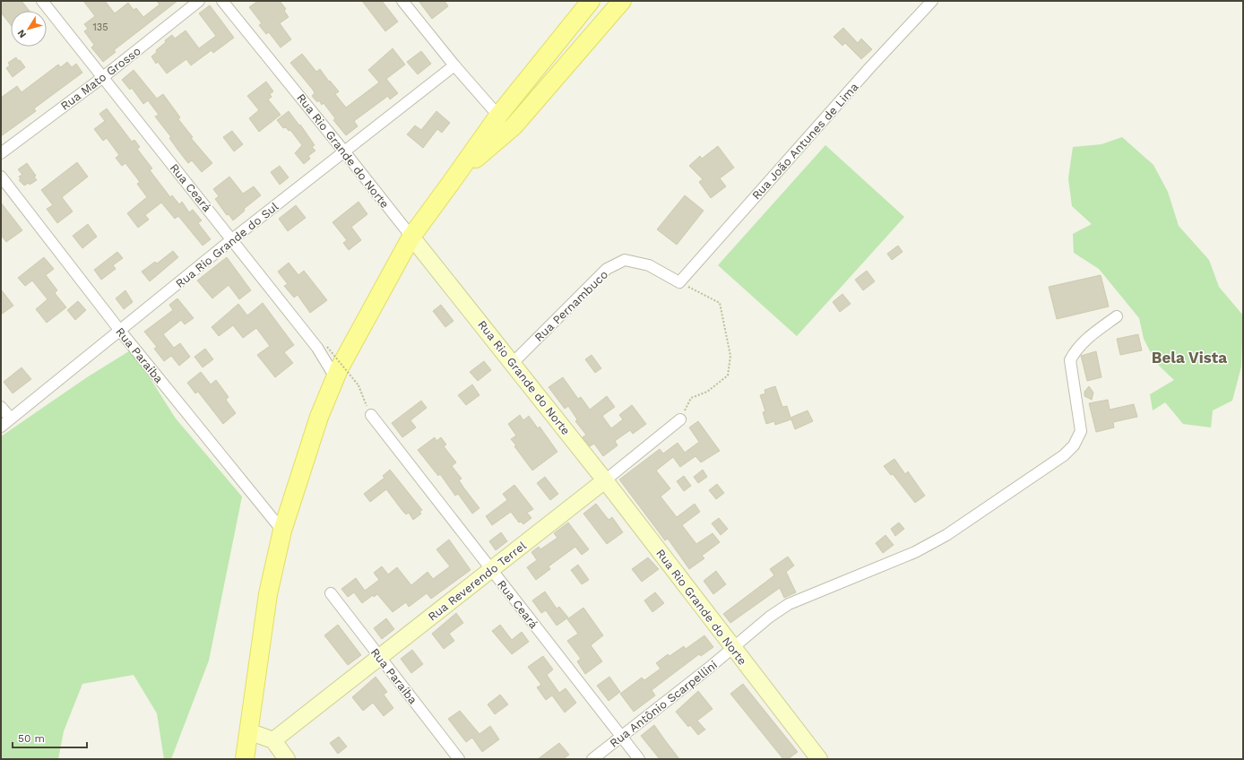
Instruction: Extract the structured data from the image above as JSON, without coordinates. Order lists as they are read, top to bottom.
{
  "streets": {
    "street": [
      "Rua Mato Grosso",
      "Rua João Antunes de Lima",
      "Rua Rio Grande do Norte",
      "Rua Ceará",
      "Rua Rio Grande do Sul",
      "Rua Pernambuco",
      "Rua Paraíba",
      "Rua Reverendo Terrel",
      "Rua Antônio Scarpellini"
    ]
  },
  "crossings": [
    ["Rua Mato Grosso", "Rua Ceará"],
    ["Rua João Antunes de Lima", "Rua Pernambuco"],
    ["Rua Rio Grande do Norte", "Rua Rio Grande do Sul"],
    ["Rua Rio Grande do Norte", "Rua Pernambuco"],
    ["Rua Rio Grande do Norte", "Rua Reverendo Terrel"],
    ["Rua Rio Grande do Norte", "Rua Antônio Scarpellini"],
    ["Rua Ceará", "Rua Rio Grande do Sul"],
    ["Rua Ceará", "Rua Reverendo Terrel"],
    ["Rua Ceará", "Rua Antônio Scarpellini"],
    ["Rua Rio Grande do Sul", "Rua Paraíba"],
    ["Rua Paraíba", "Rua Reverendo Terrel"]
  ],
  "districts": ["Bela Vista"],
  "house_numbers": ["135"],
  "scale_bar": "50 m",
  "north": "bottom left"
}
